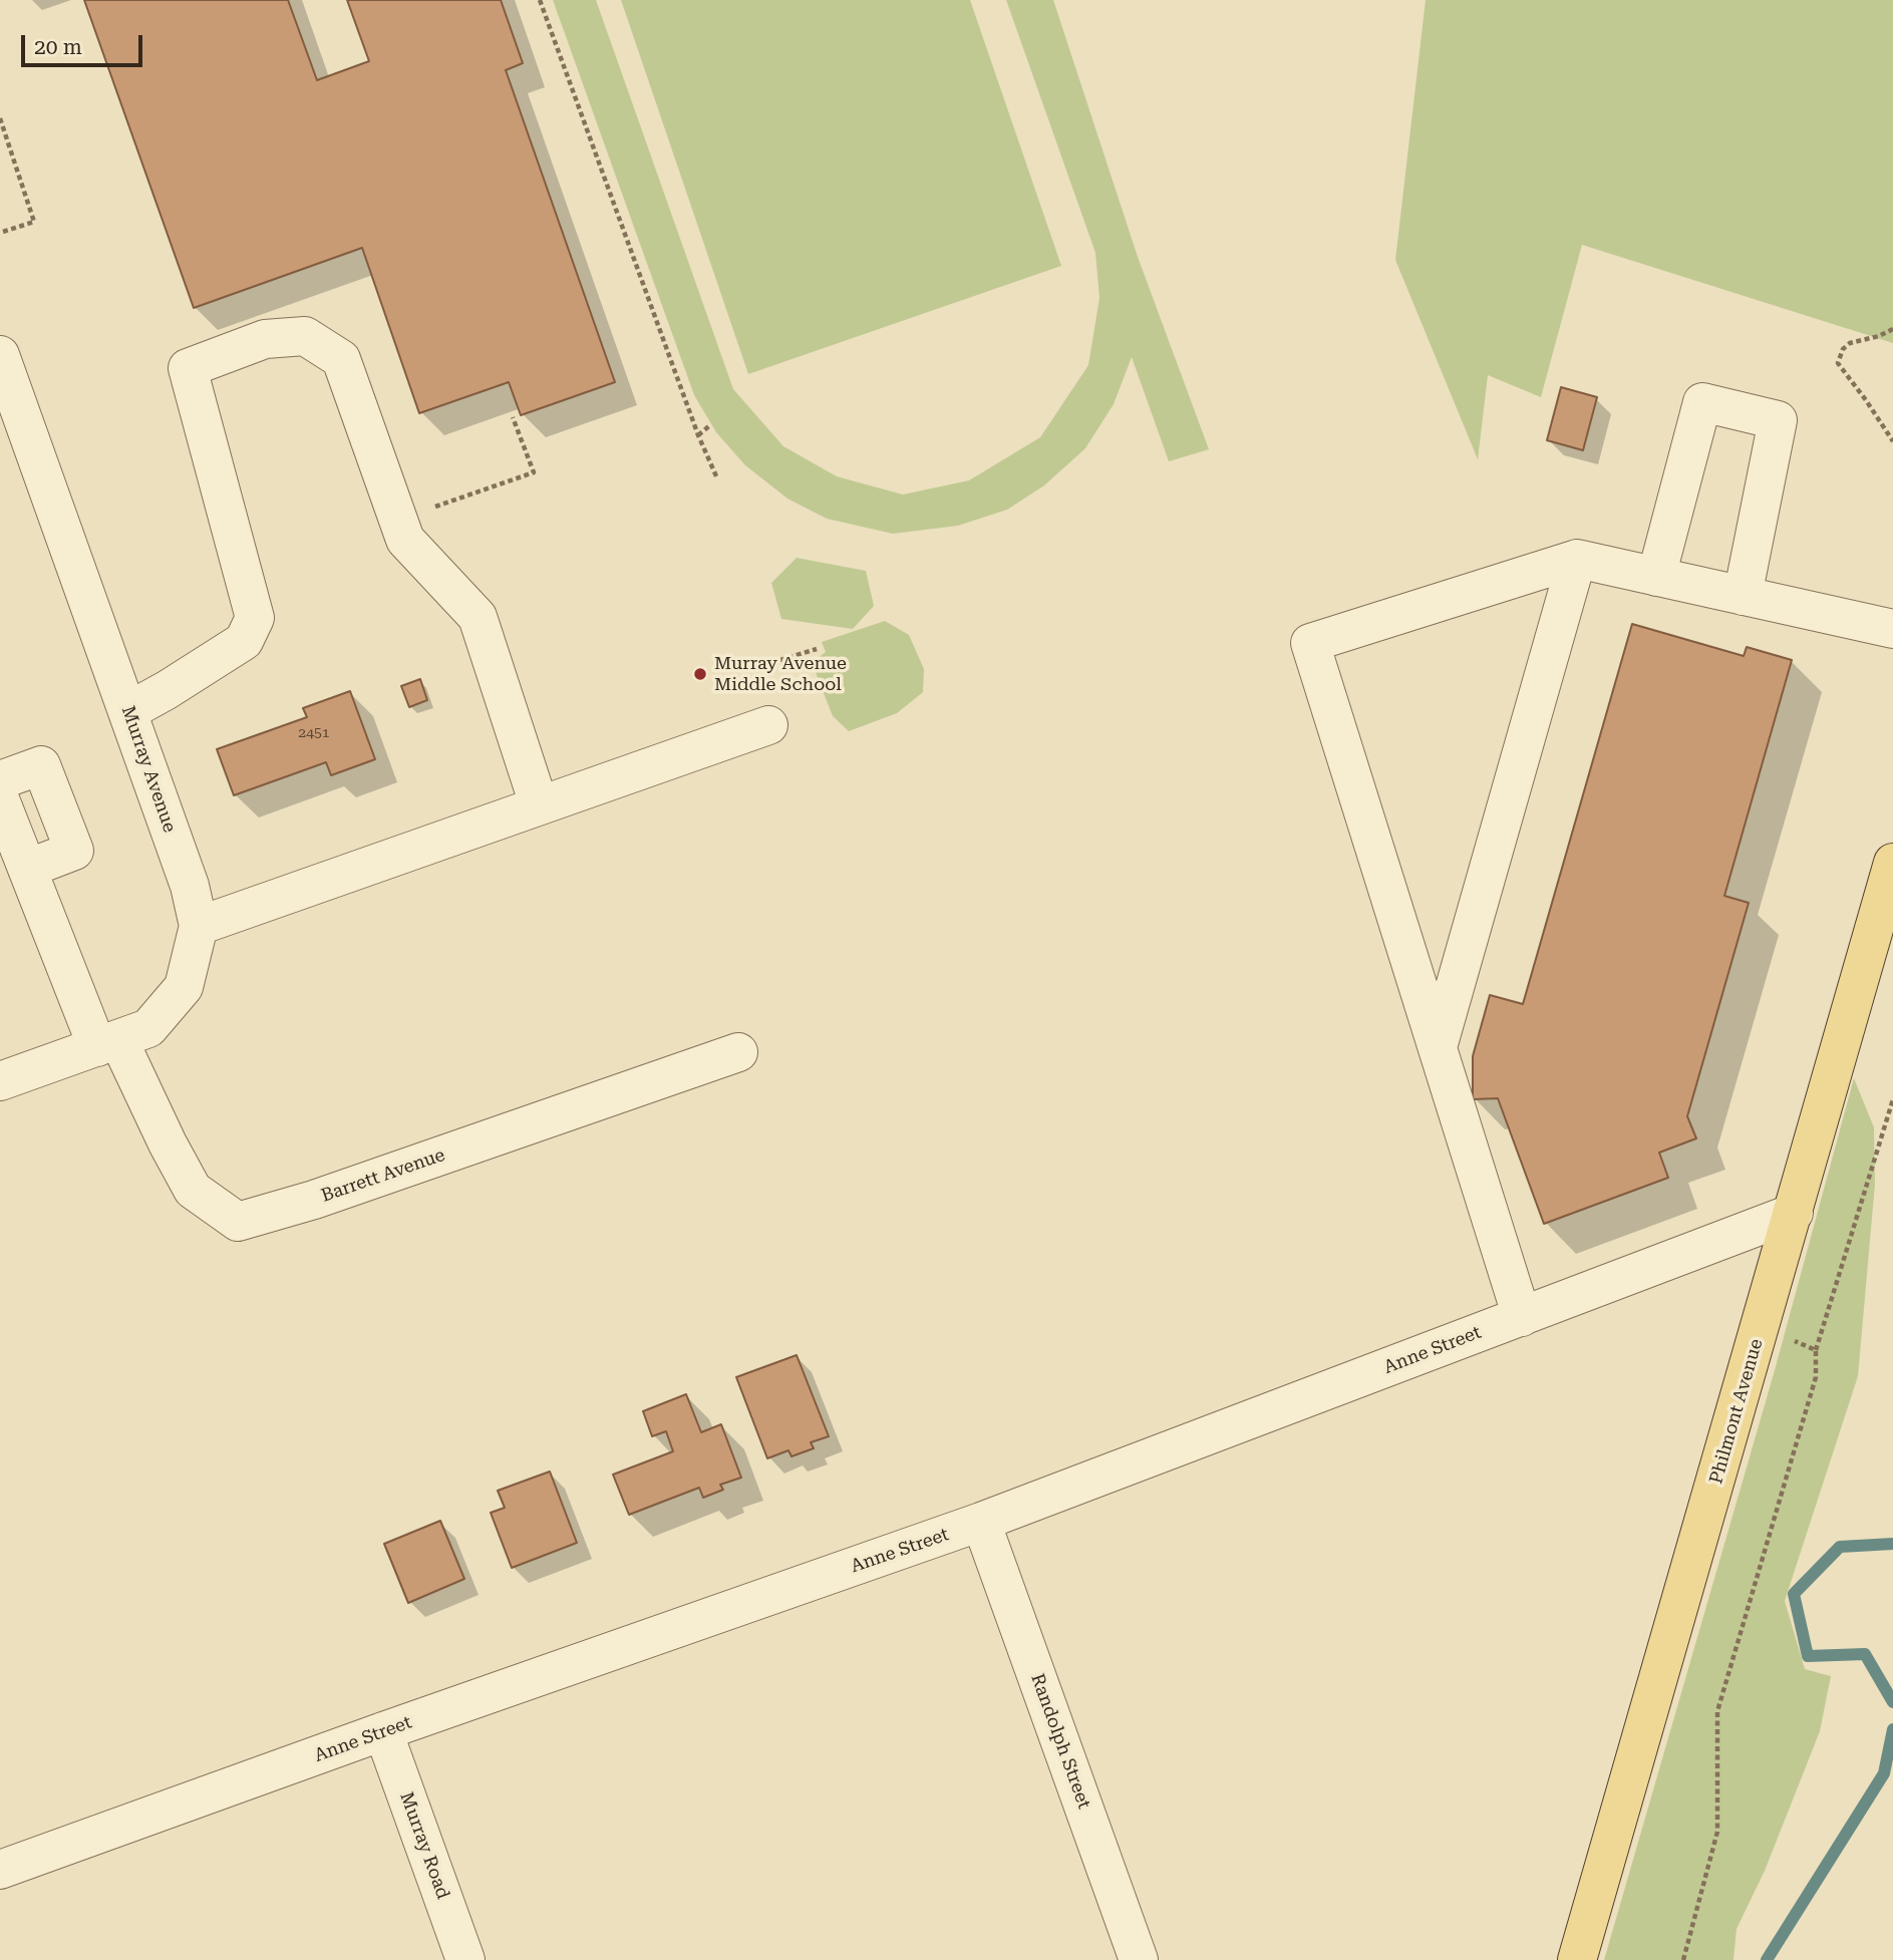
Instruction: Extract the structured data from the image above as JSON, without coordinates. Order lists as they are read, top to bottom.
{
  "streets": {
    "main road": ["Philmont Avenue"],
    "street": [
      "Murray Avenue",
      "Barrett Avenue",
      "Anne Street",
      "Randolph Street",
      "Murray Road"
    ]
  },
  "crossings": [
    ["Murray Avenue", "Barrett Avenue"],
    ["Anne Street", "Philmont Avenue"],
    ["Anne Street", "Randolph Street"],
    ["Anne Street", "Murray Road"]
  ],
  "places": ["Murray Avenue Middle School"],
  "house_numbers": ["2451"],
  "scale_bar": "20 m"
}
